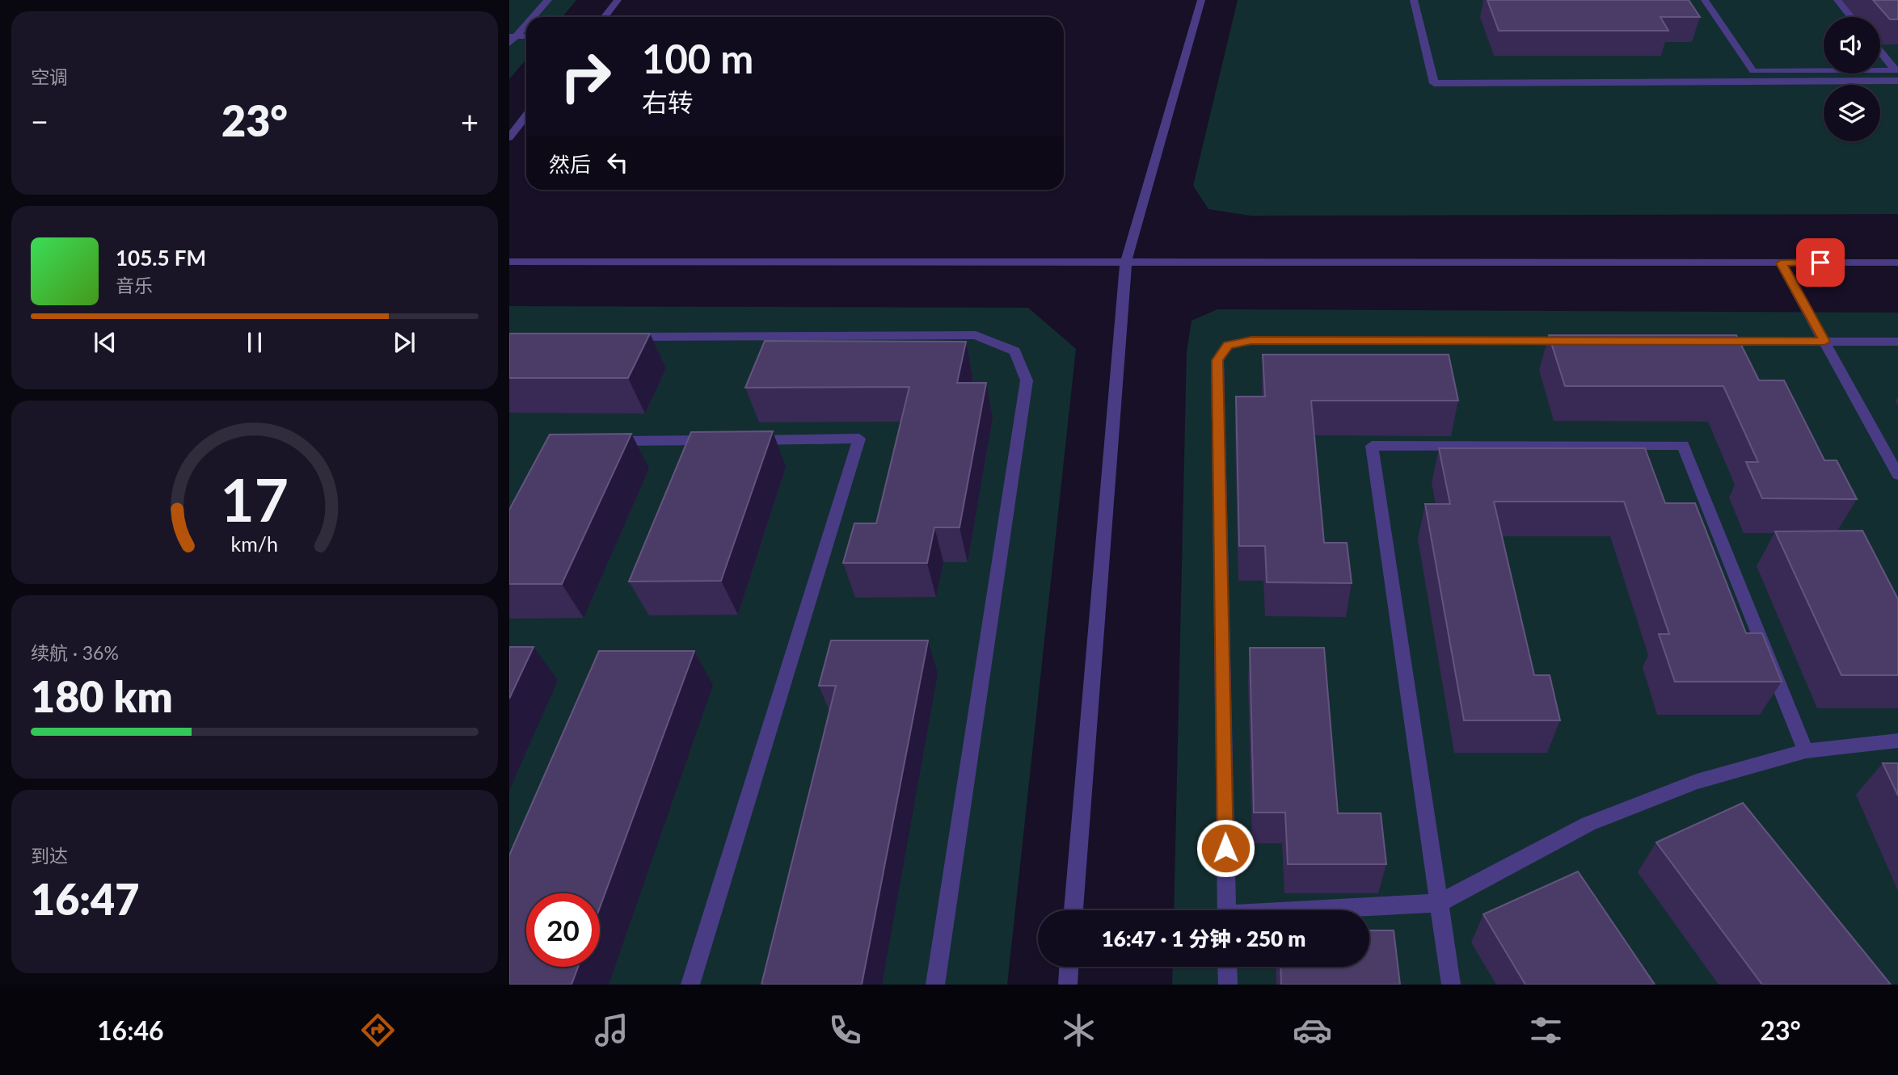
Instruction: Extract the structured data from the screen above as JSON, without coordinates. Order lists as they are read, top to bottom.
{
  "page": {
    "tile": [
      "空调",
      ["续航 · 36%", "180 km"],
      ["到达", "16:47"]
    ],
    "turn": ["100 m", "右转"],
    "heat": ["−", "23°", "+"],
    "then": "然后",
    "song": ["105.5 FM", "音乐"],
    "limit": "20",
    "trip": "16:47 · 1 分钟 · 250 m",
    "tabs": ["16:46", "23°"],
    "gauge": ["17", "km/h"]
  }
}
